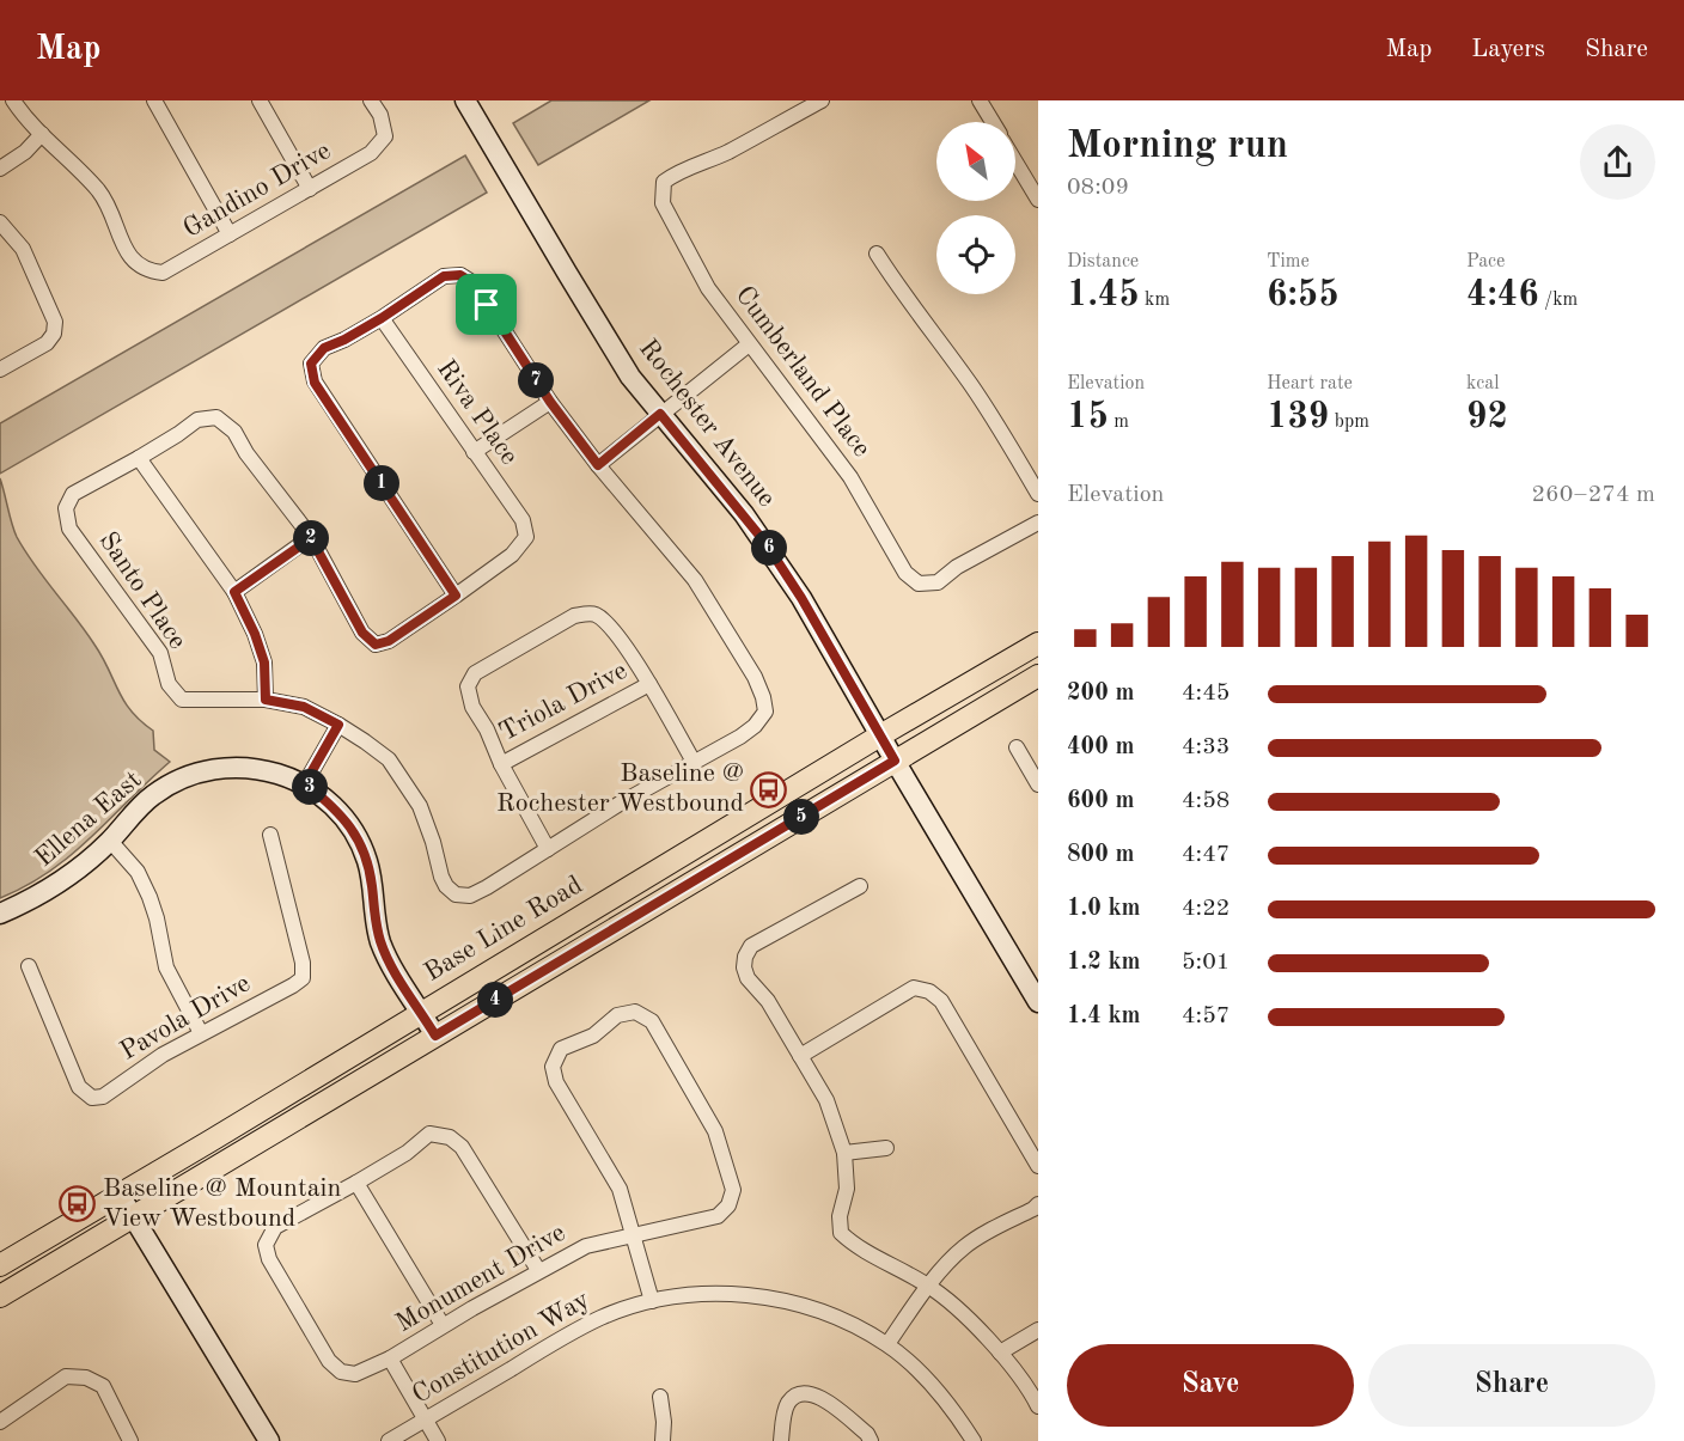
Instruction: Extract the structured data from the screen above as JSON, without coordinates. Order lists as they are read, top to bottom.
{
  "streets": {
    "main road": ["Rochester Avenue", "Ellena East", "Base Line Road"],
    "street": [
      "Gandino Drive",
      "Cumberland Place",
      "Riva Place",
      "Santo Place",
      "Triola Drive",
      "Pavola Drive",
      "Monument Drive",
      "Constitution Way"
    ]
  },
  "crossings": [
    ["Rochester Avenue", "Base Line Road"],
    ["Ellena East", "Base Line Road"]
  ],
  "places": {
    "bus stop": ["Baseline @ Rochester Westbound", "Baseline @ Mountain View Westbound"]
  },
  "north": "top left",
  "page": {
    "header": "Map",
    "nav": ["Map", "Layers", "Share"],
    "heading": ["Morning run", "08:09"],
    "stats": [
      ["Distance", "1.45 km"],
      ["Time", "6:55"],
      ["Pace", "4:46 /km"],
      ["Elevation", "15 m"],
      ["Heart rate", "139 bpm"],
      ["kcal", "92"]
    ],
    "pins": [
      "7",
      "1",
      "2",
      "6",
      "3",
      "5",
      "4"
    ],
    "chart": ["Elevation", "260–274 m"],
    "list": [
      {
        "name": "200 m",
        "note": "4:45"
      },
      {
        "name": "400 m",
        "note": "4:33"
      },
      {
        "name": "600 m",
        "note": "4:58"
      },
      {
        "name": "800 m",
        "note": "4:47"
      },
      {
        "name": "1.0 km",
        "note": "4:22"
      },
      {
        "name": "1.2 km",
        "note": "5:01"
      },
      {
        "name": "1.4 km",
        "note": "4:57"
      }
    ],
    "buttons": ["Save", "Share"]
  }
}
